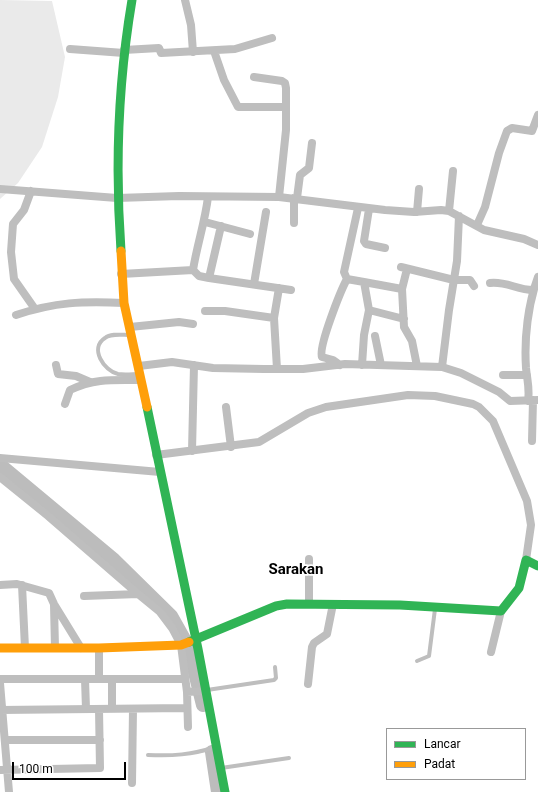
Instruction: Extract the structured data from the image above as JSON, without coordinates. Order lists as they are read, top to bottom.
{
  "districts": ["Sarakan"],
  "legend": ["Lancar", "Padat"],
  "scale_bar": "100 m"
}
